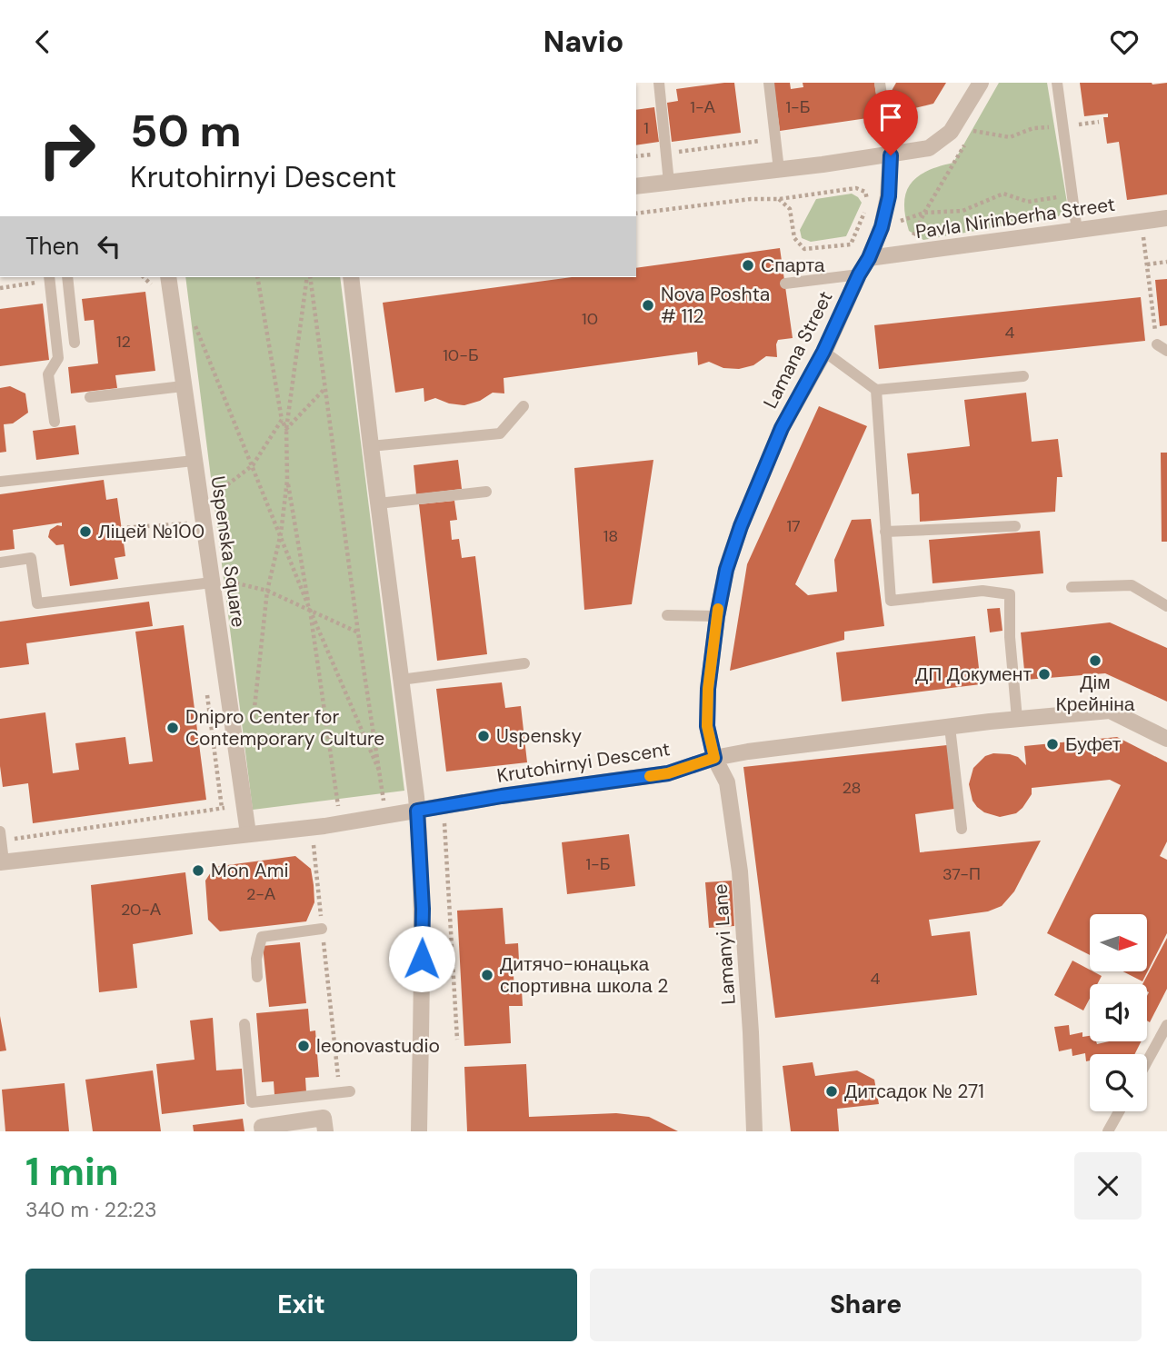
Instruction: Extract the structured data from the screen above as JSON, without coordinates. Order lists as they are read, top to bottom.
{
  "streets": {
    "street": [
      "Pavla Nirinberha Street",
      "Lamana Street",
      "Uspenska Square",
      "Krutohirnyi Descent",
      "Lamanyi Lane"
    ]
  },
  "crossings": [
    ["Pavla Nirinberha Street", "Lamana Street"],
    ["Lamana Street", "Krutohirnyi Descent"],
    ["Lamana Street", "Lamanyi Lane"],
    ["Uspenska Square", "Krutohirnyi Descent"],
    ["Krutohirnyi Descent", "Lamanyi Lane"]
  ],
  "places": [
    "Спарта",
    "Nova Poshta # 112",
    "Ліцей №100",
    "Дім Крейніна",
    "ДП Документ",
    "Dnipro Center for Contemporary Culture",
    "Uspensky",
    "Буфет",
    "Mon Ami",
    "Дитячо-юнацька спортивна школа 2",
    "leonovastudio",
    "Дитсадок № 271"
  ],
  "house_numbers": [
    "1-А",
    "1-Б",
    "1",
    "10",
    "4",
    "12",
    "10-Б",
    "17",
    "18",
    "28",
    "1-Б",
    "37-П",
    "2-А",
    "20-А",
    "4"
  ],
  "north": "right",
  "page": {
    "header": "Navio",
    "turn": ["50 m", "Krutohirnyi Descent"],
    "then": "Then",
    "heading": ["1 min", "340 m · 22:23"],
    "buttons": ["Exit", "Share"]
  }
}
